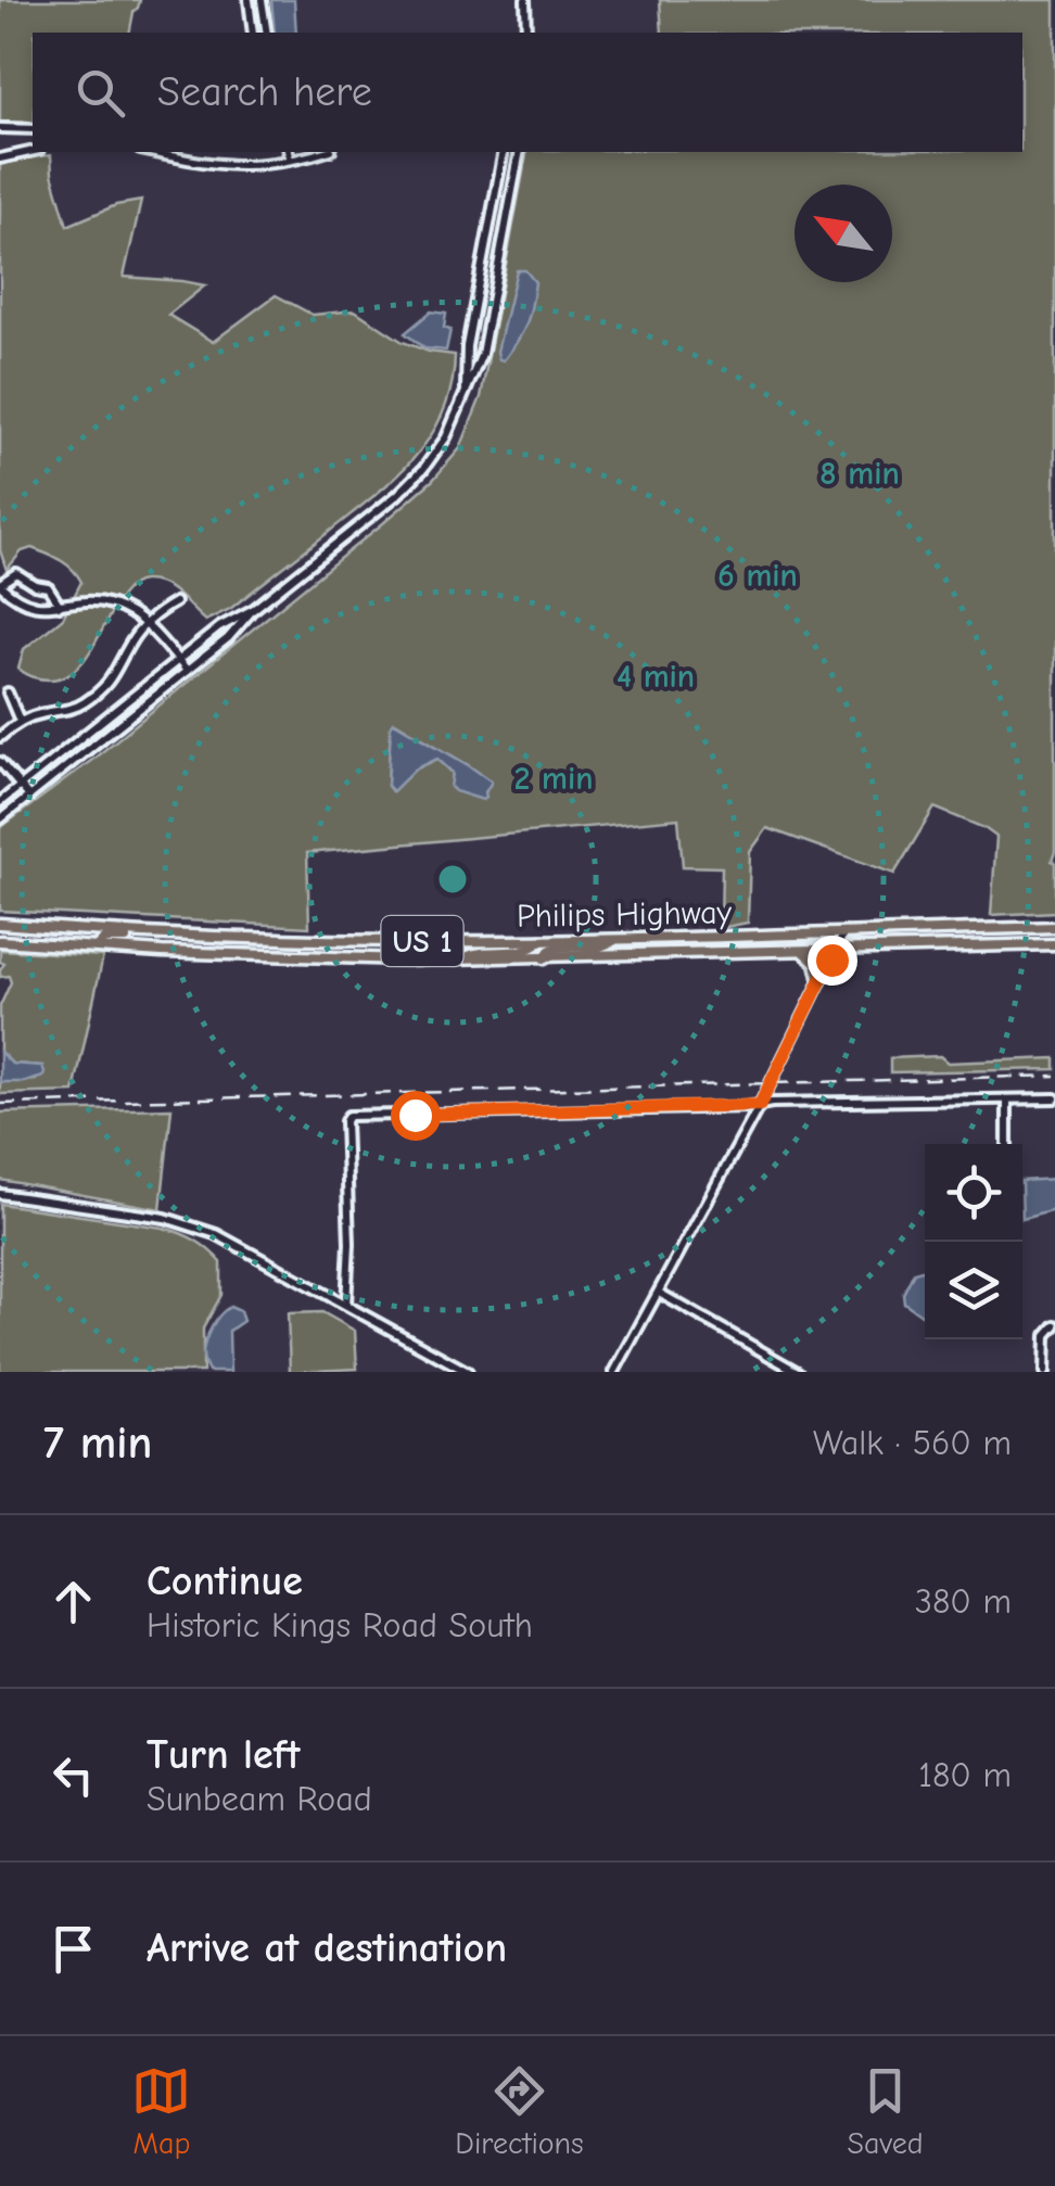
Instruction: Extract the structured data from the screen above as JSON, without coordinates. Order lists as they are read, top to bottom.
{
  "streets": {
    "main road": ["Philips Highway", "US 1"]
  },
  "north": "top left",
  "page": {
    "search": "Search here",
    "heading": ["7 min", "Walk · 560 m"],
    "list": [
      ["Continue", "Historic Kings Road South", "380 m"],
      ["Turn left", "Sunbeam Road", "180 m"],
      "Arrive at destination"
    ],
    "nav": ["Map", "Directions", "Saved"]
  },
  "rings": [
    "8 min",
    "6 min",
    "4 min",
    "2 min"
  ]
}
